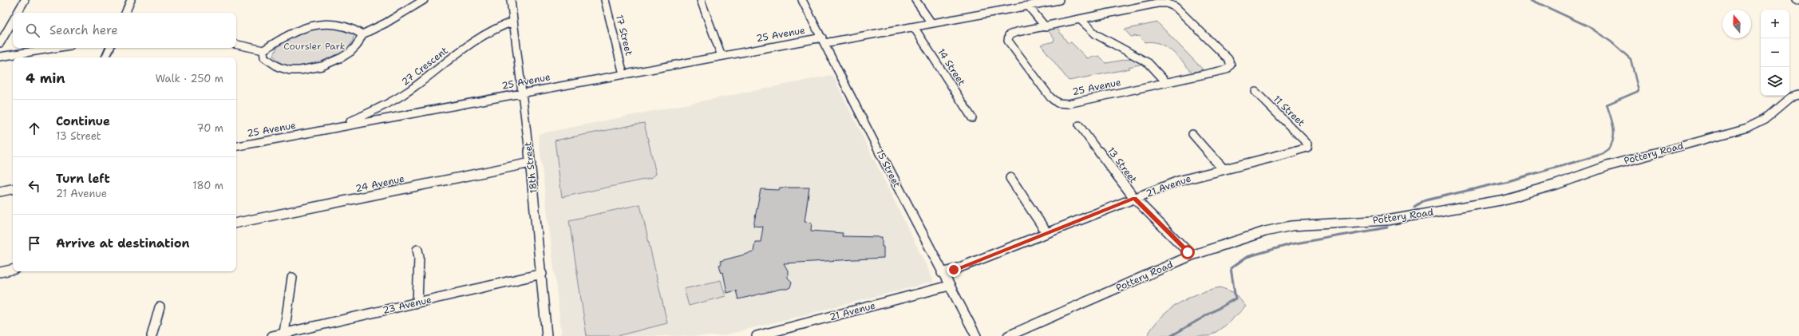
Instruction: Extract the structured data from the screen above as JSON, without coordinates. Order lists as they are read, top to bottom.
{
  "streets": {
    "street": [
      "25 Avenue",
      "17 Street",
      "27 Crescent",
      "14 Street",
      "11 Street",
      "Pottery Road",
      "13 Street",
      "18th Street",
      "15 Street",
      "24 Avenue",
      "21 Avenue",
      "23 Avenue"
    ]
  },
  "crossings": [
    ["25 Avenue", "17 Street"],
    ["25 Avenue", "27 Crescent"],
    ["25 Avenue", "14 Street"],
    ["25 Avenue", "18th Street"],
    ["25 Avenue", "15 Street"],
    ["27 Crescent", "18th Street"],
    ["11 Street", "21 Avenue"],
    ["Pottery Road", "13 Street"],
    ["13 Street", "21 Avenue"],
    ["18th Street", "24 Avenue"],
    ["18th Street", "23 Avenue"],
    ["15 Street", "21 Avenue"]
  ],
  "parks": ["Coursier Park"],
  "north": "top",
  "page": {
    "map_buttons": ["+", "−"],
    "search": "Search here",
    "heading": ["4 min", "Walk · 250 m"],
    "list": [
      ["Continue", "13 Street", "70 m"],
      ["Turn left", "21 Avenue", "180 m"],
      "Arrive at destination"
    ]
  }
}
